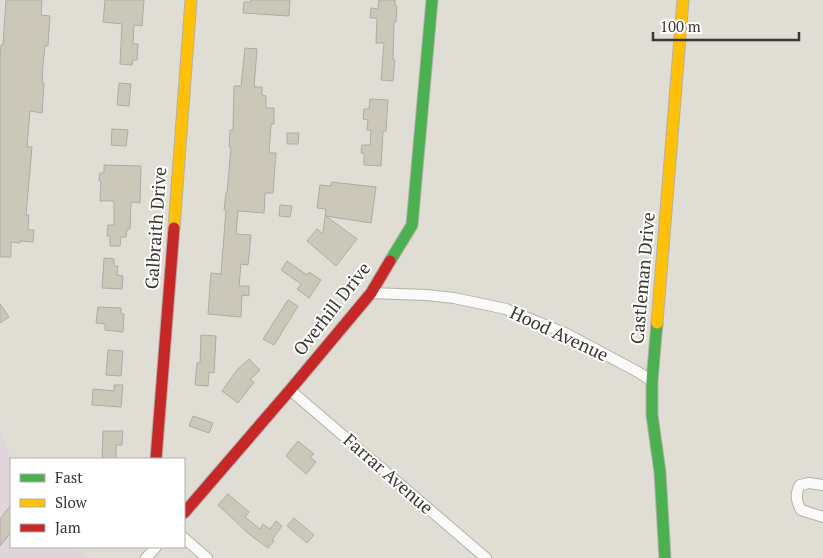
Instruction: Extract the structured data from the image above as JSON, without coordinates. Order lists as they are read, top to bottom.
{
  "streets": {
    "street": [
      "Galbraith Drive",
      "Castleman Drive",
      "Overhill Drive",
      "Hood Avenue",
      "Farrar Avenue"
    ]
  },
  "crossings": [
    ["Castleman Drive", "Hood Avenue"],
    ["Overhill Drive", "Hood Avenue"],
    ["Overhill Drive", "Farrar Avenue"]
  ],
  "legend": ["Fast", "Slow", "Jam"],
  "scale_bar": "100 m"
}
